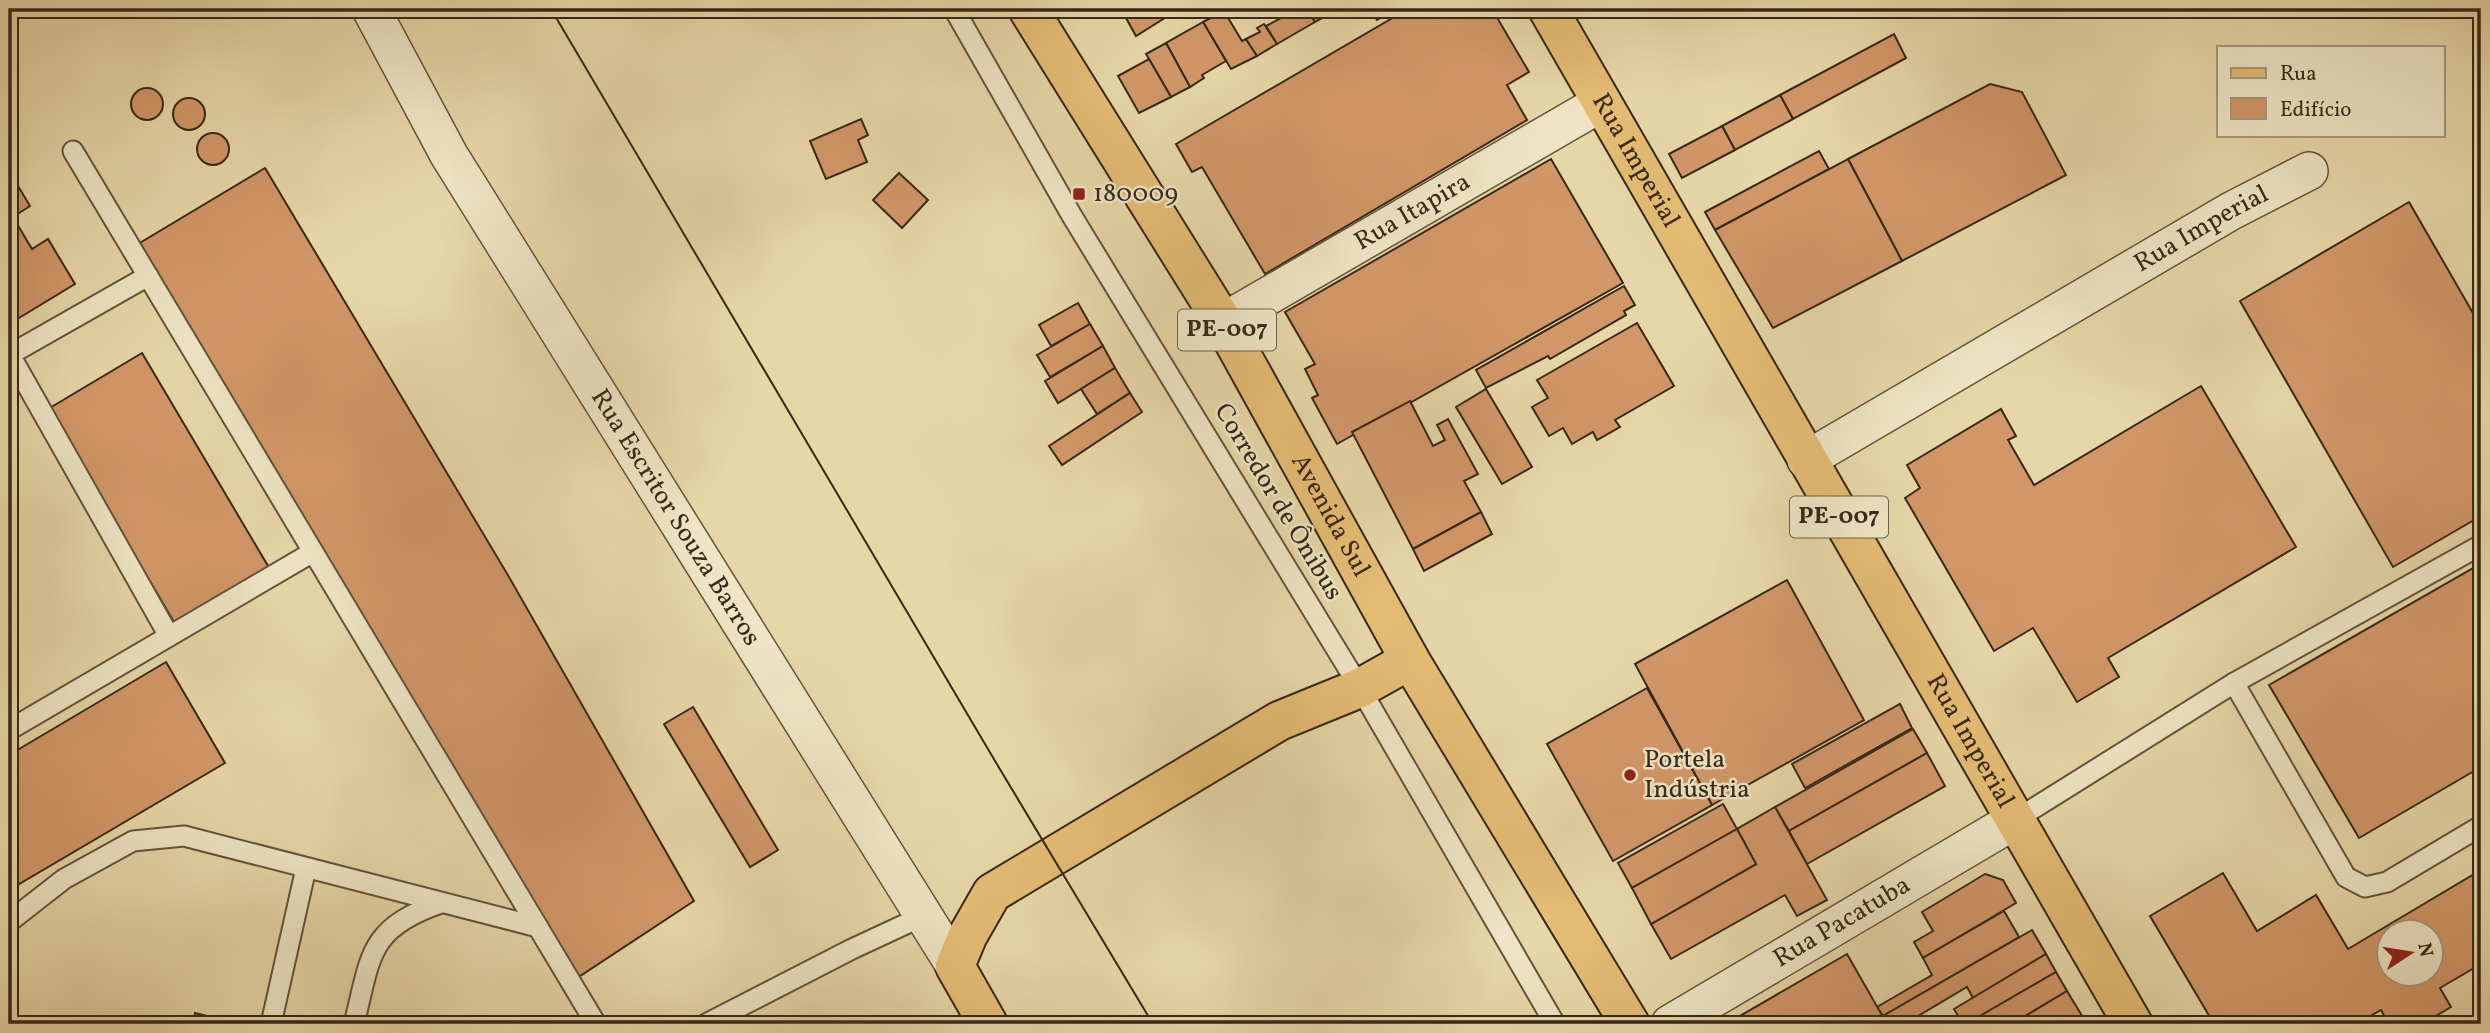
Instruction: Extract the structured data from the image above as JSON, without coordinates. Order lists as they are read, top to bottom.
{
  "streets": {
    "main road": [
      "Rua Imperial",
      "PE-007",
      "Avenida Sul",
      "Rua Escritor Souza Barros"
    ],
    "street": ["Rua Itapira", "Rua Pacatuba"],
    "lane": ["Corredor de Ônibus"]
  },
  "crossings": [
    ["Rua Imperial", "Rua Itapira"],
    ["Rua Imperial", "Rua Pacatuba"],
    ["Rua Itapira", "Avenida Sul"]
  ],
  "places": {
    "transit": ["180009"],
    "other": ["Portela Indústria"]
  },
  "legend": ["Rua", "Edifício"],
  "north": "right"
}
